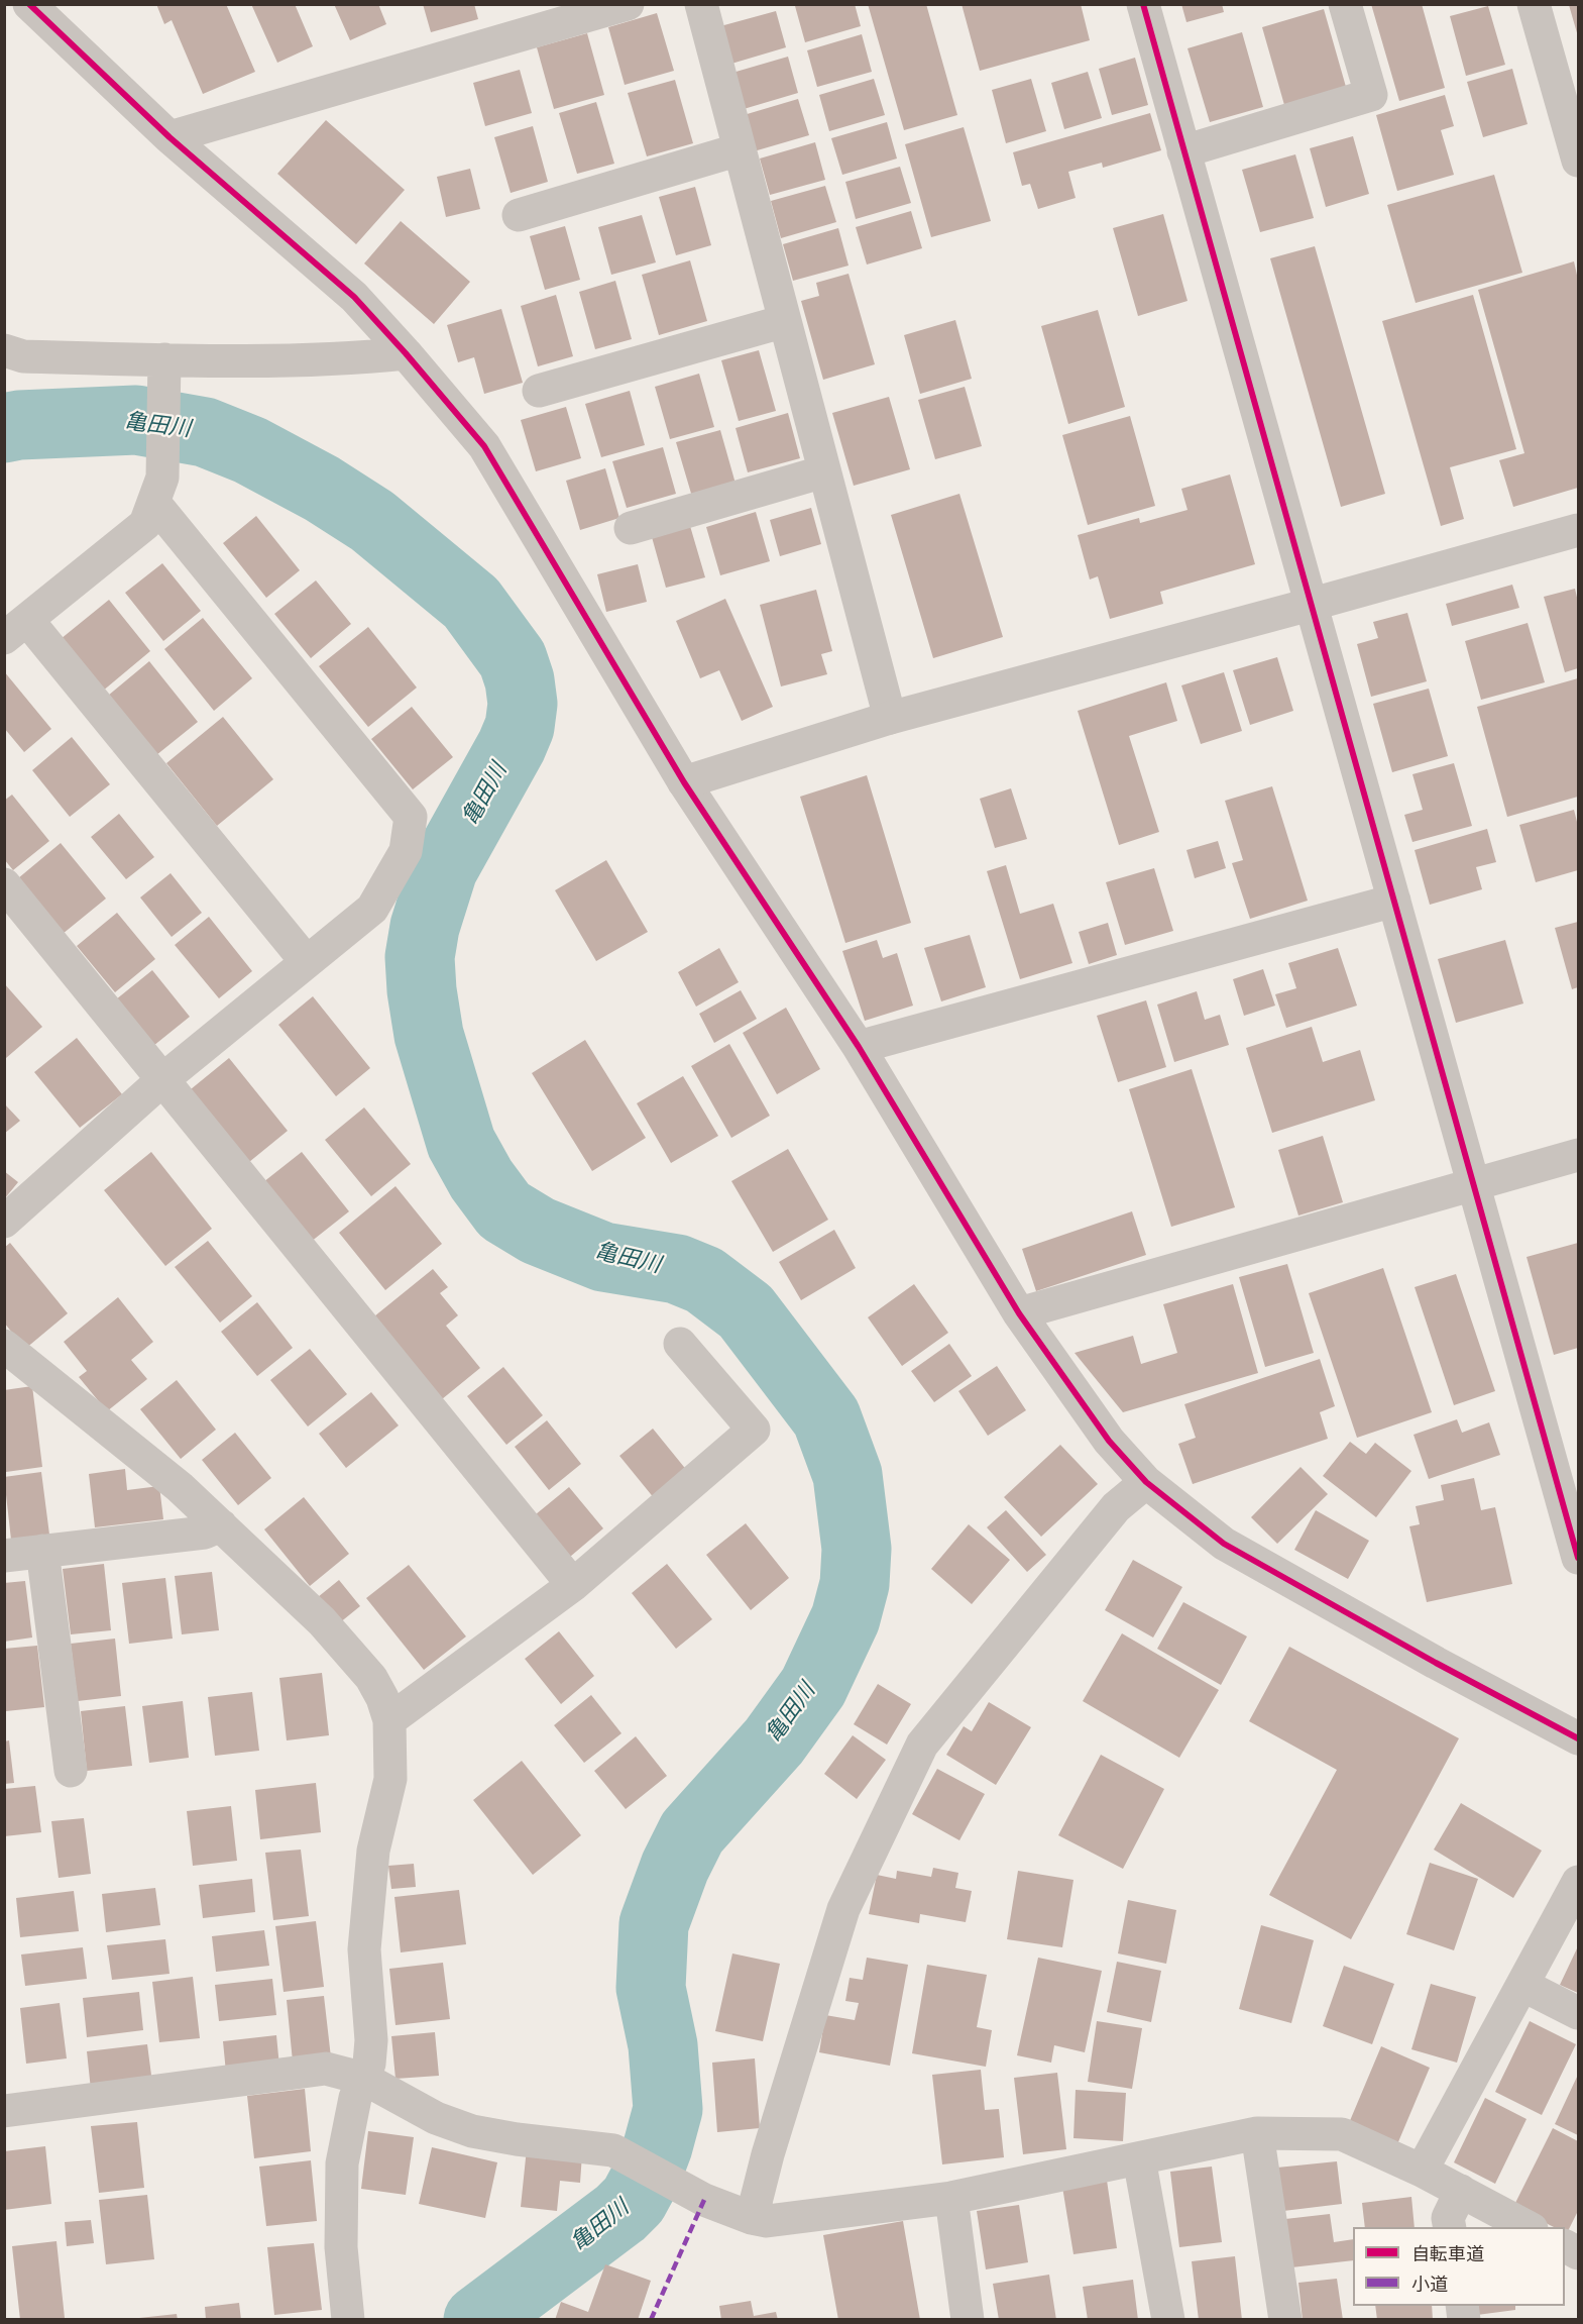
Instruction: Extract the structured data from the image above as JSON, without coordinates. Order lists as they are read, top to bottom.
{
  "water": ["亀田川"],
  "legend": ["自転車道", "小道"]
}
